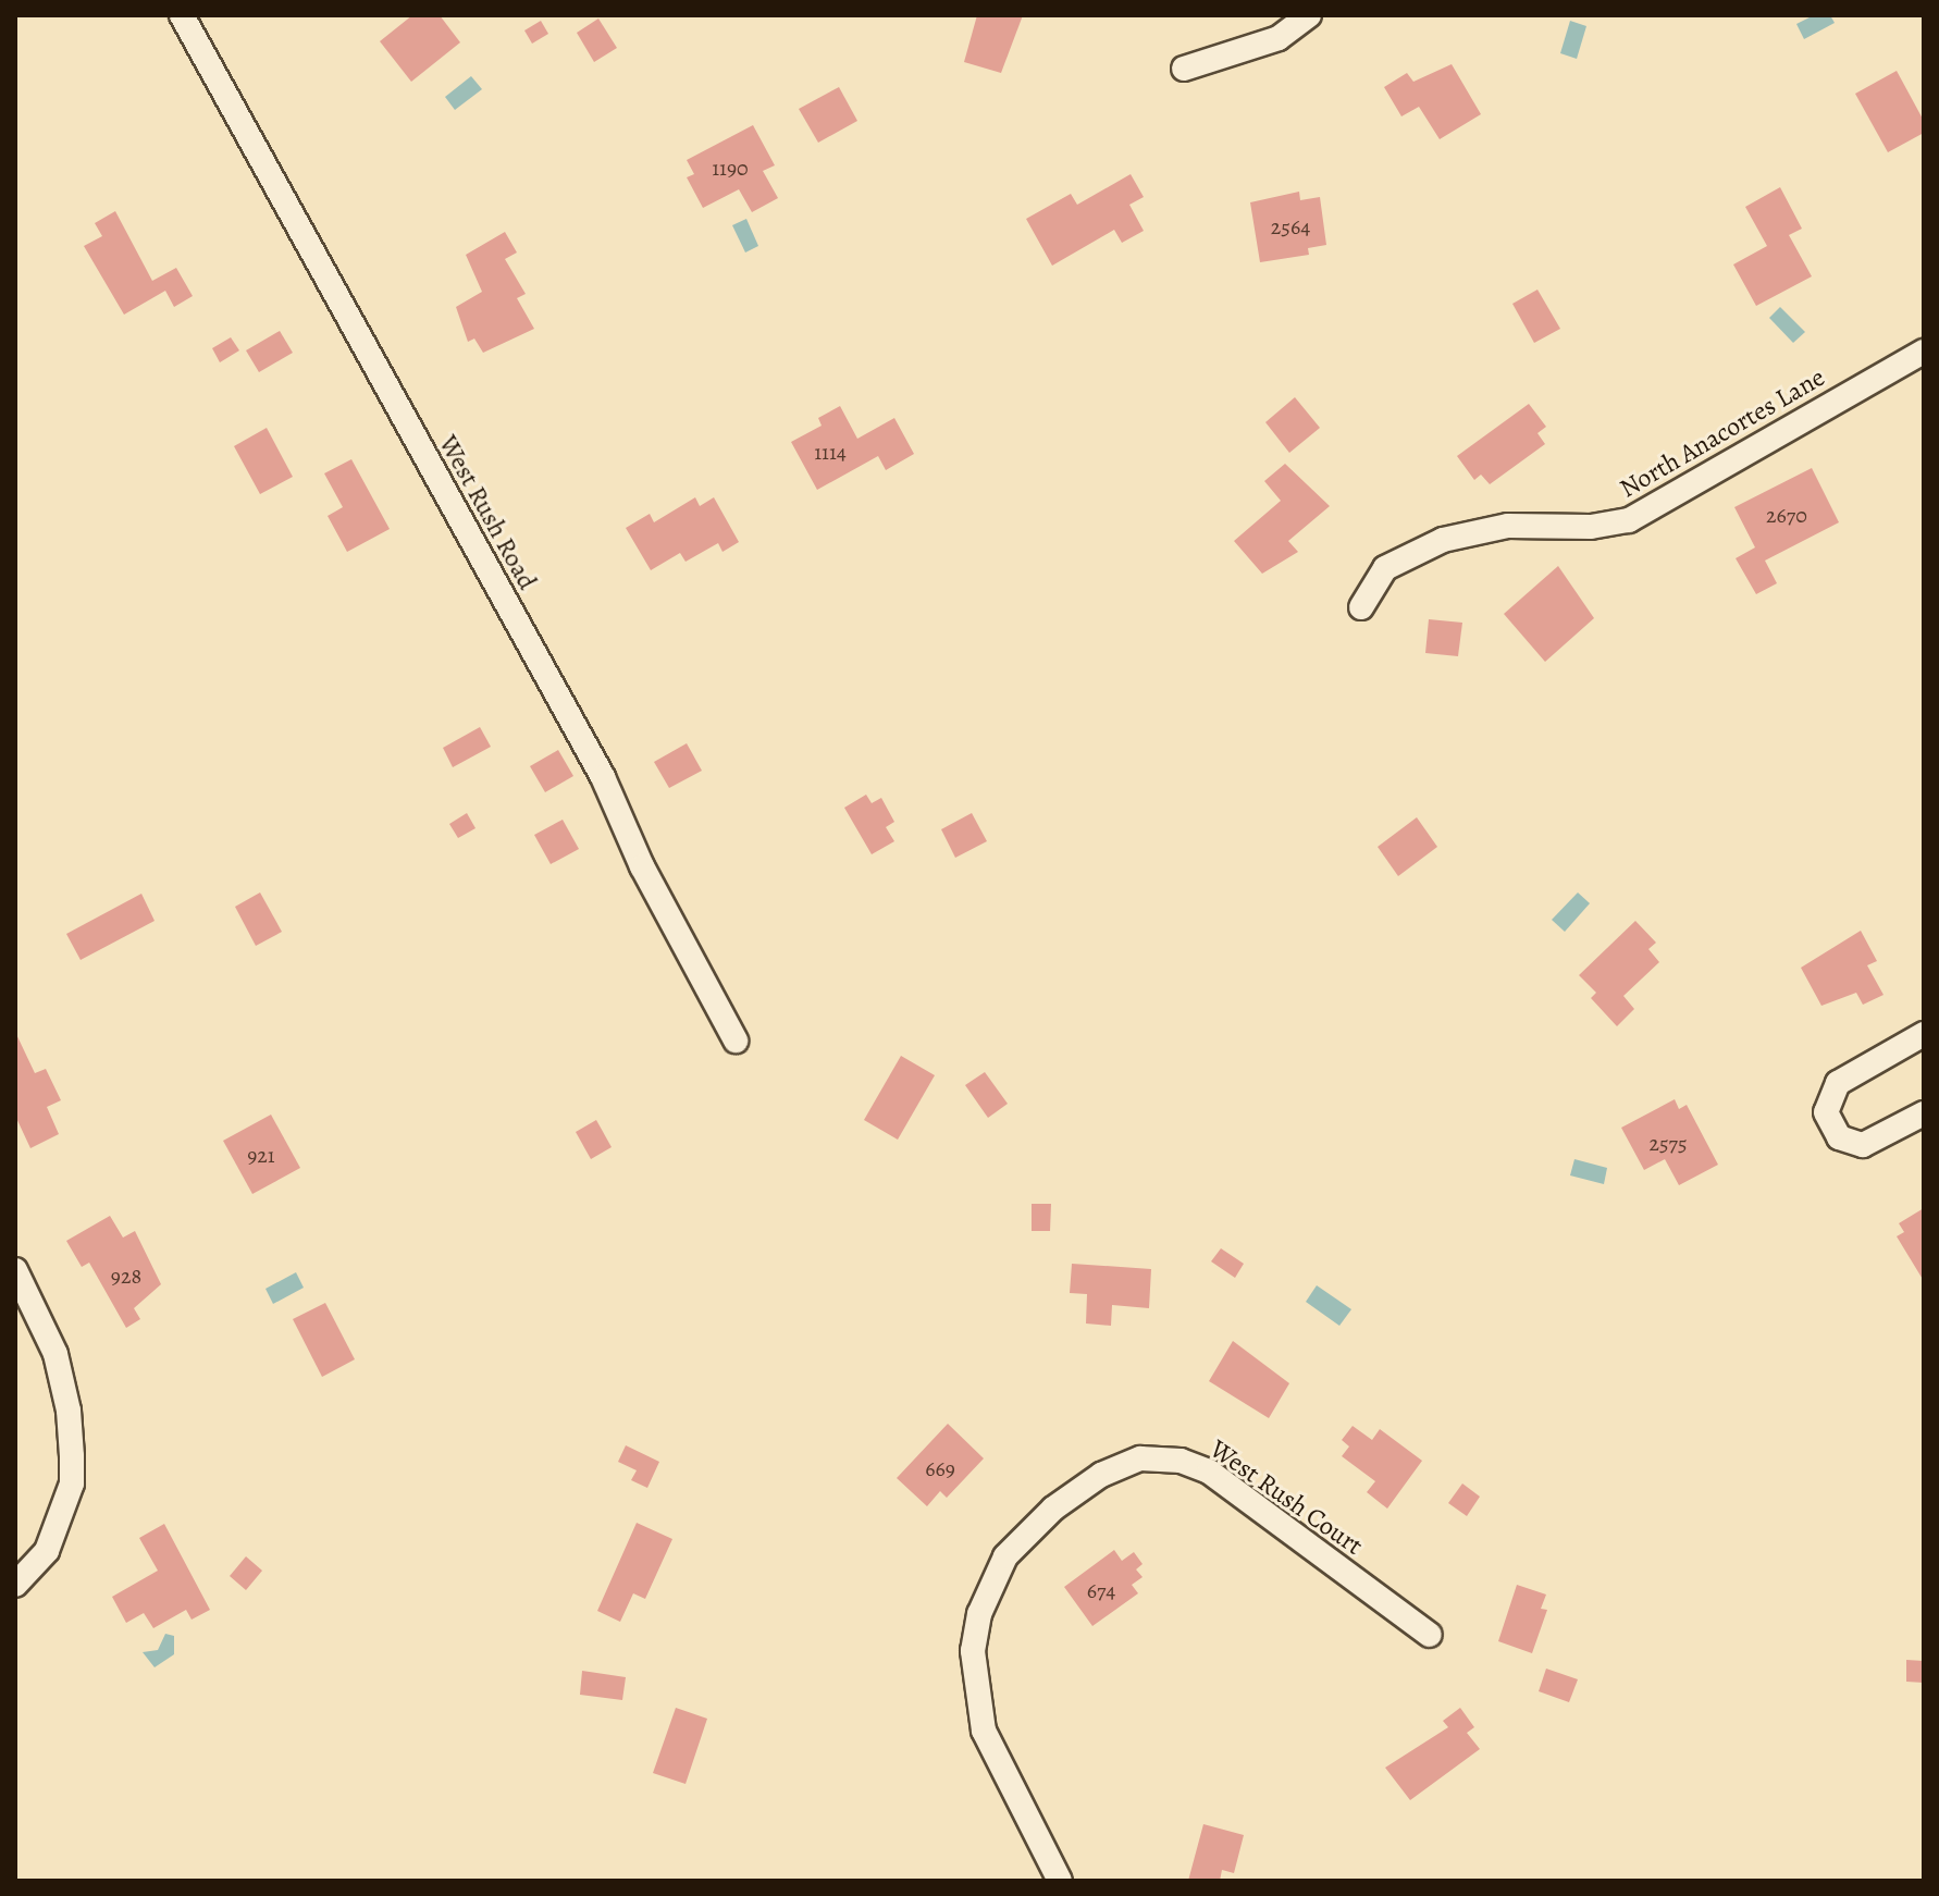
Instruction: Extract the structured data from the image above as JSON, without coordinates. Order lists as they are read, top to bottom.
{
  "streets": {
    "street": ["North Anacortes Lane", "West Rush Road", "West Rush Court"]
  },
  "house_numbers": [
    "1190",
    "2564",
    "1114",
    "2670",
    "2575",
    "921",
    "928",
    "669",
    "674"
  ]
}
